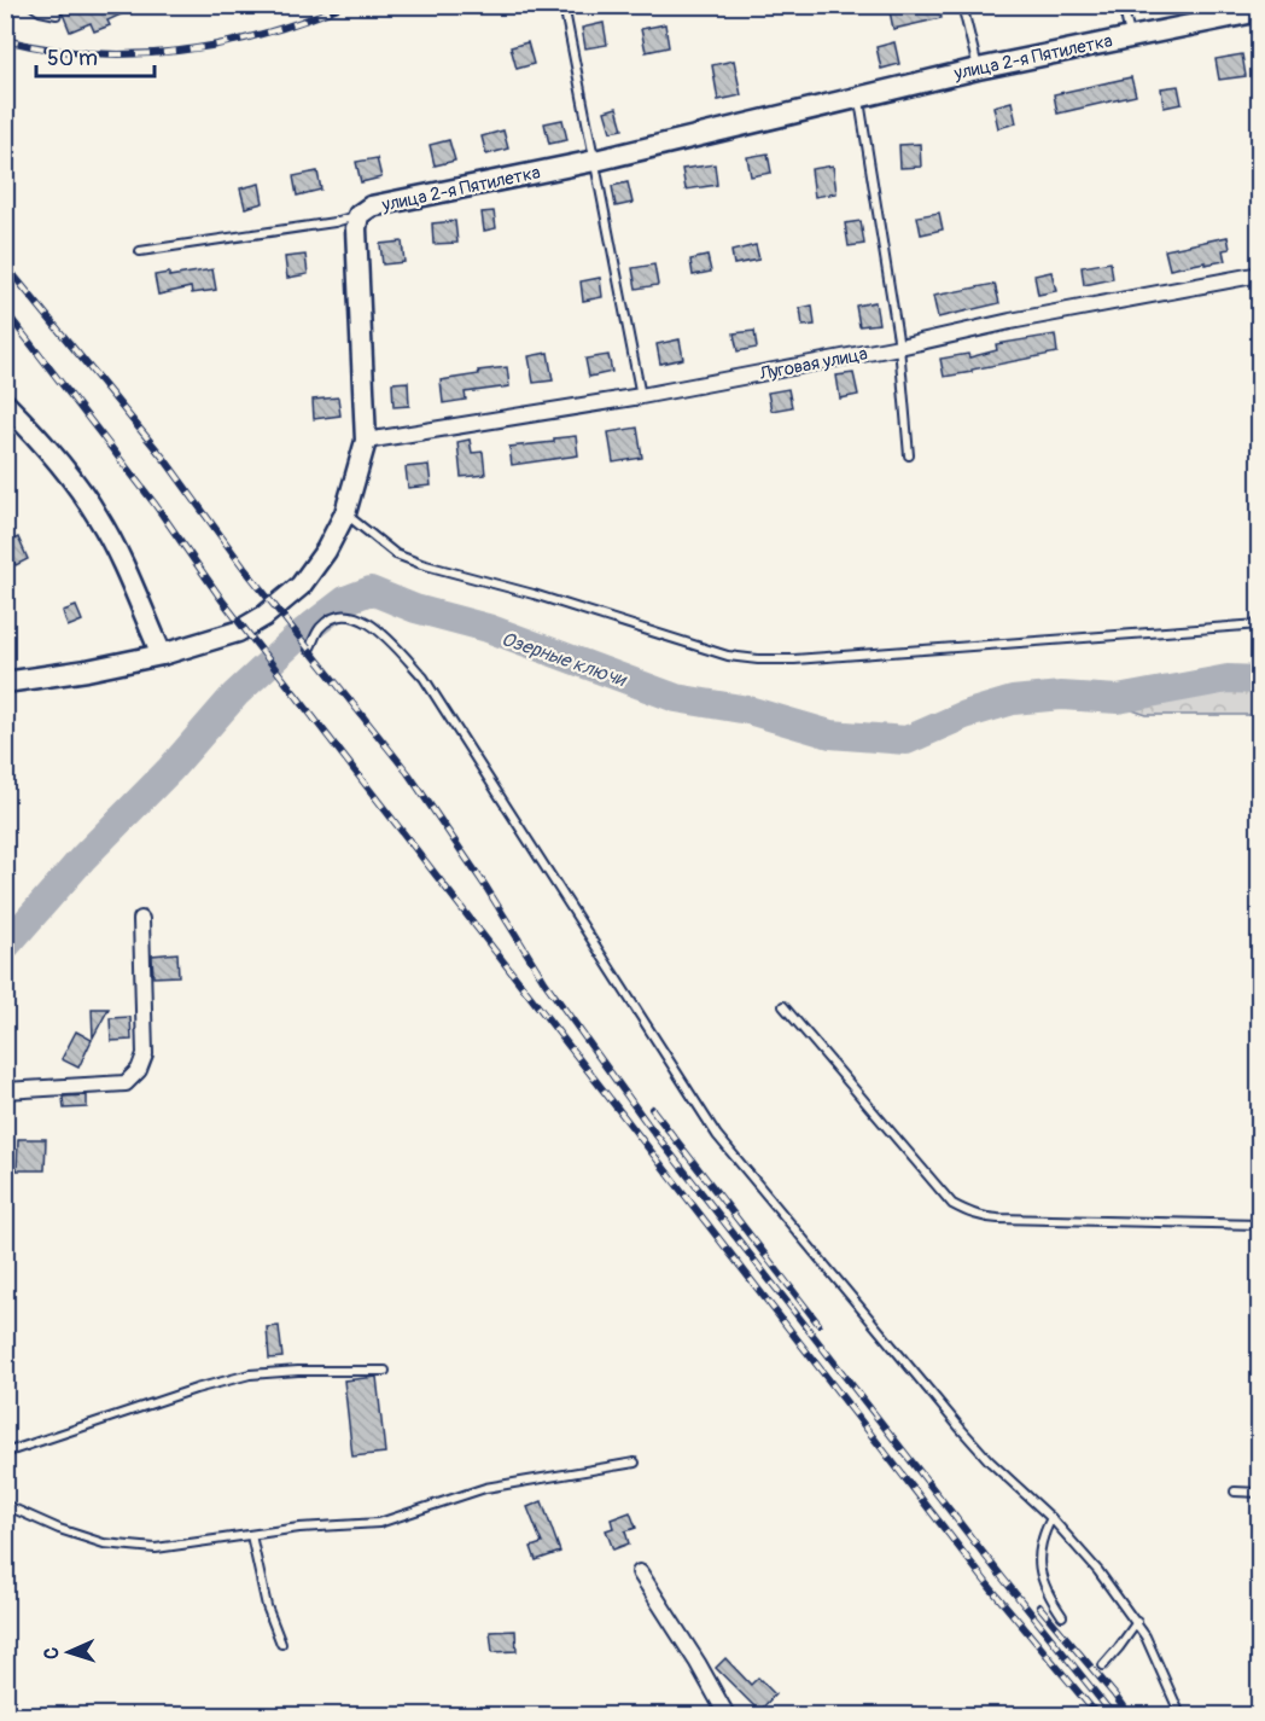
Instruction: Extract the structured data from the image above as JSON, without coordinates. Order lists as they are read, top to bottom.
{
  "streets": {
    "main road": ["улица 2-я Пятилетка"],
    "street": ["Луговая улица"]
  },
  "crossings": [
    ["улица 2-я Пятилетка", "Луговая улица"]
  ],
  "water": ["Озерные ключи"],
  "scale_bar": "50 m",
  "north": "left"
}
